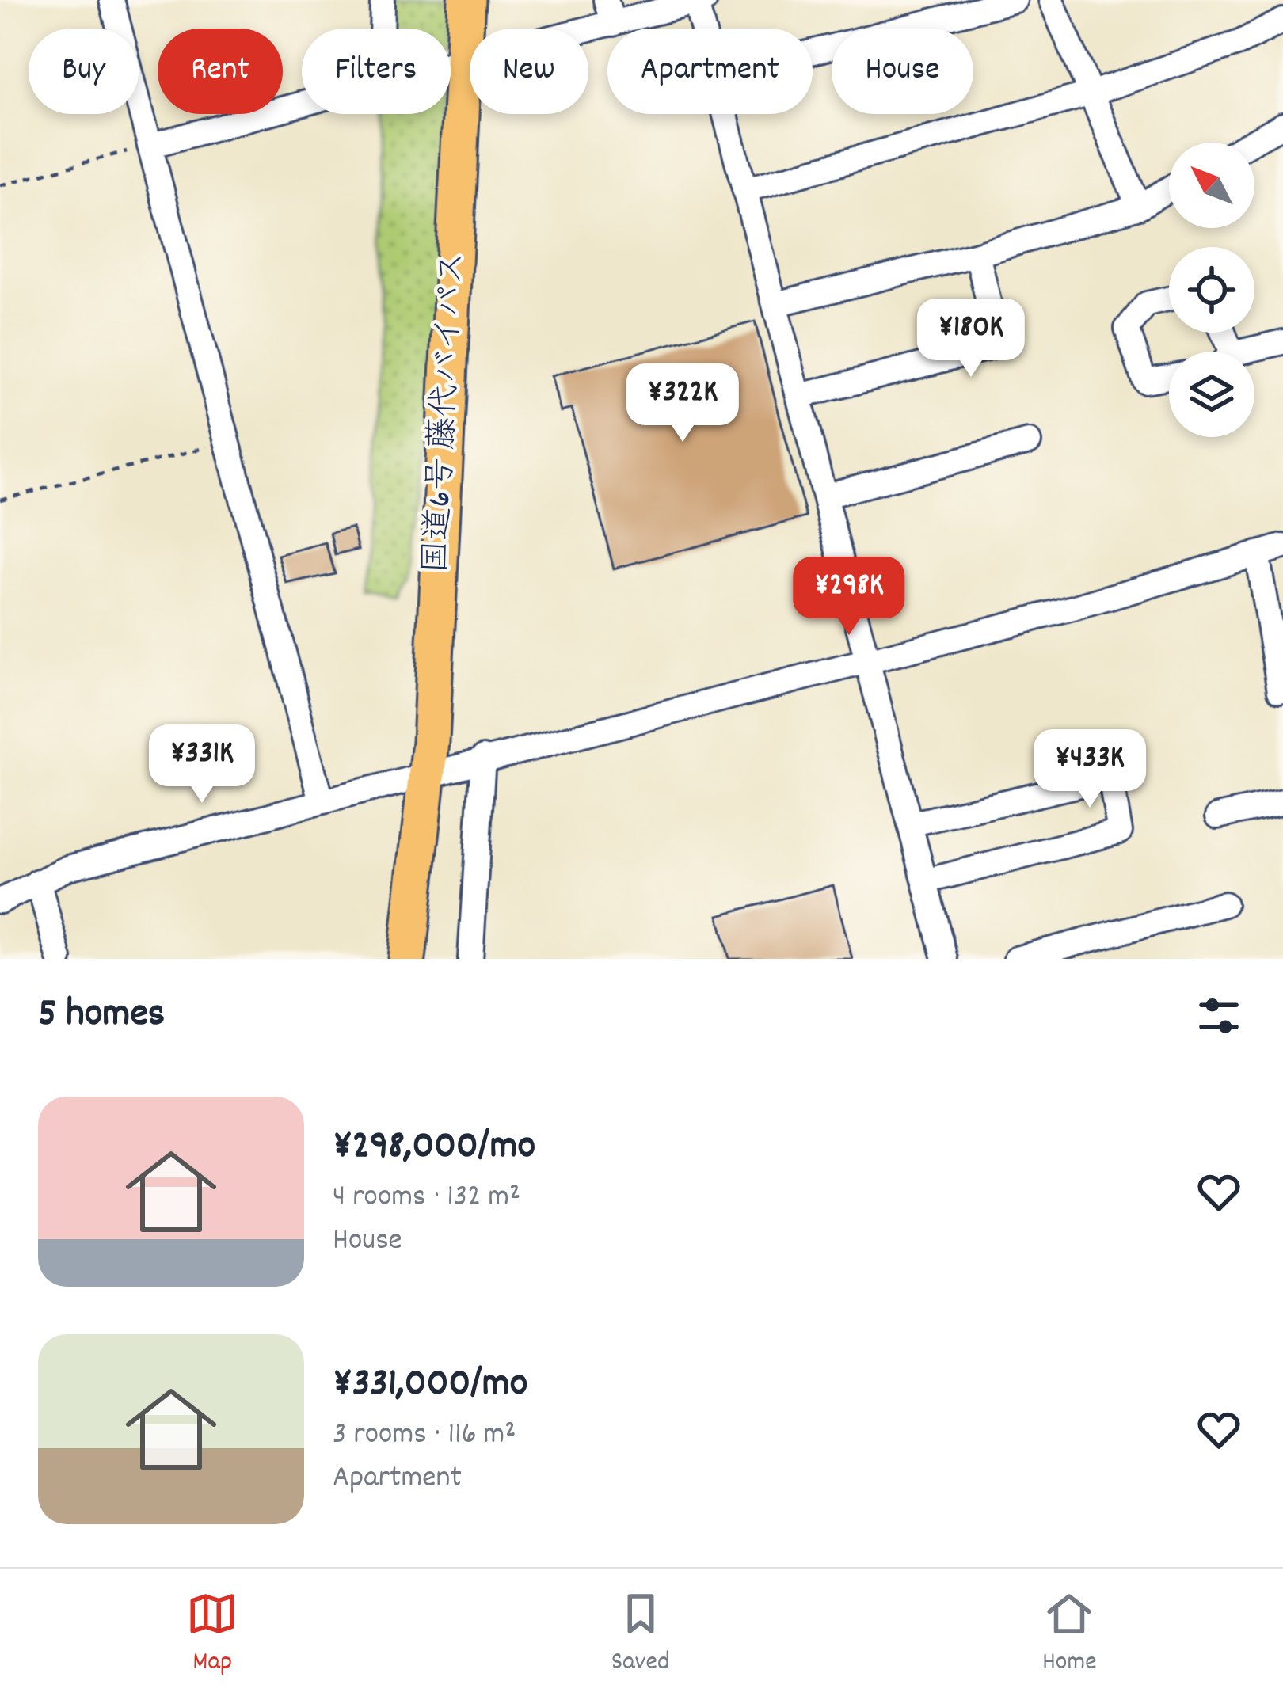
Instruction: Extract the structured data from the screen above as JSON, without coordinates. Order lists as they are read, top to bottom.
{
  "streets": {
    "highway": ["国道6号 藤代バイパス"]
  },
  "north": "top left",
  "page": {
    "chip": [
      "Buy",
      "Rent",
      "Filters",
      "New",
      "Apartment",
      "House"
    ],
    "price": [
      "¥180K",
      "¥322K",
      "¥298K",
      "¥331K",
      "¥433K"
    ],
    "heading": "5 homes",
    "list": [
      {
        "name": "¥298,000/mo",
        "note": "4 rooms · 132 m² · House"
      },
      {
        "name": "¥331,000/mo",
        "note": "3 rooms · 116 m² · Apartment"
      }
    ],
    "tabs": ["Map", "Saved", "Home"]
  }
}
